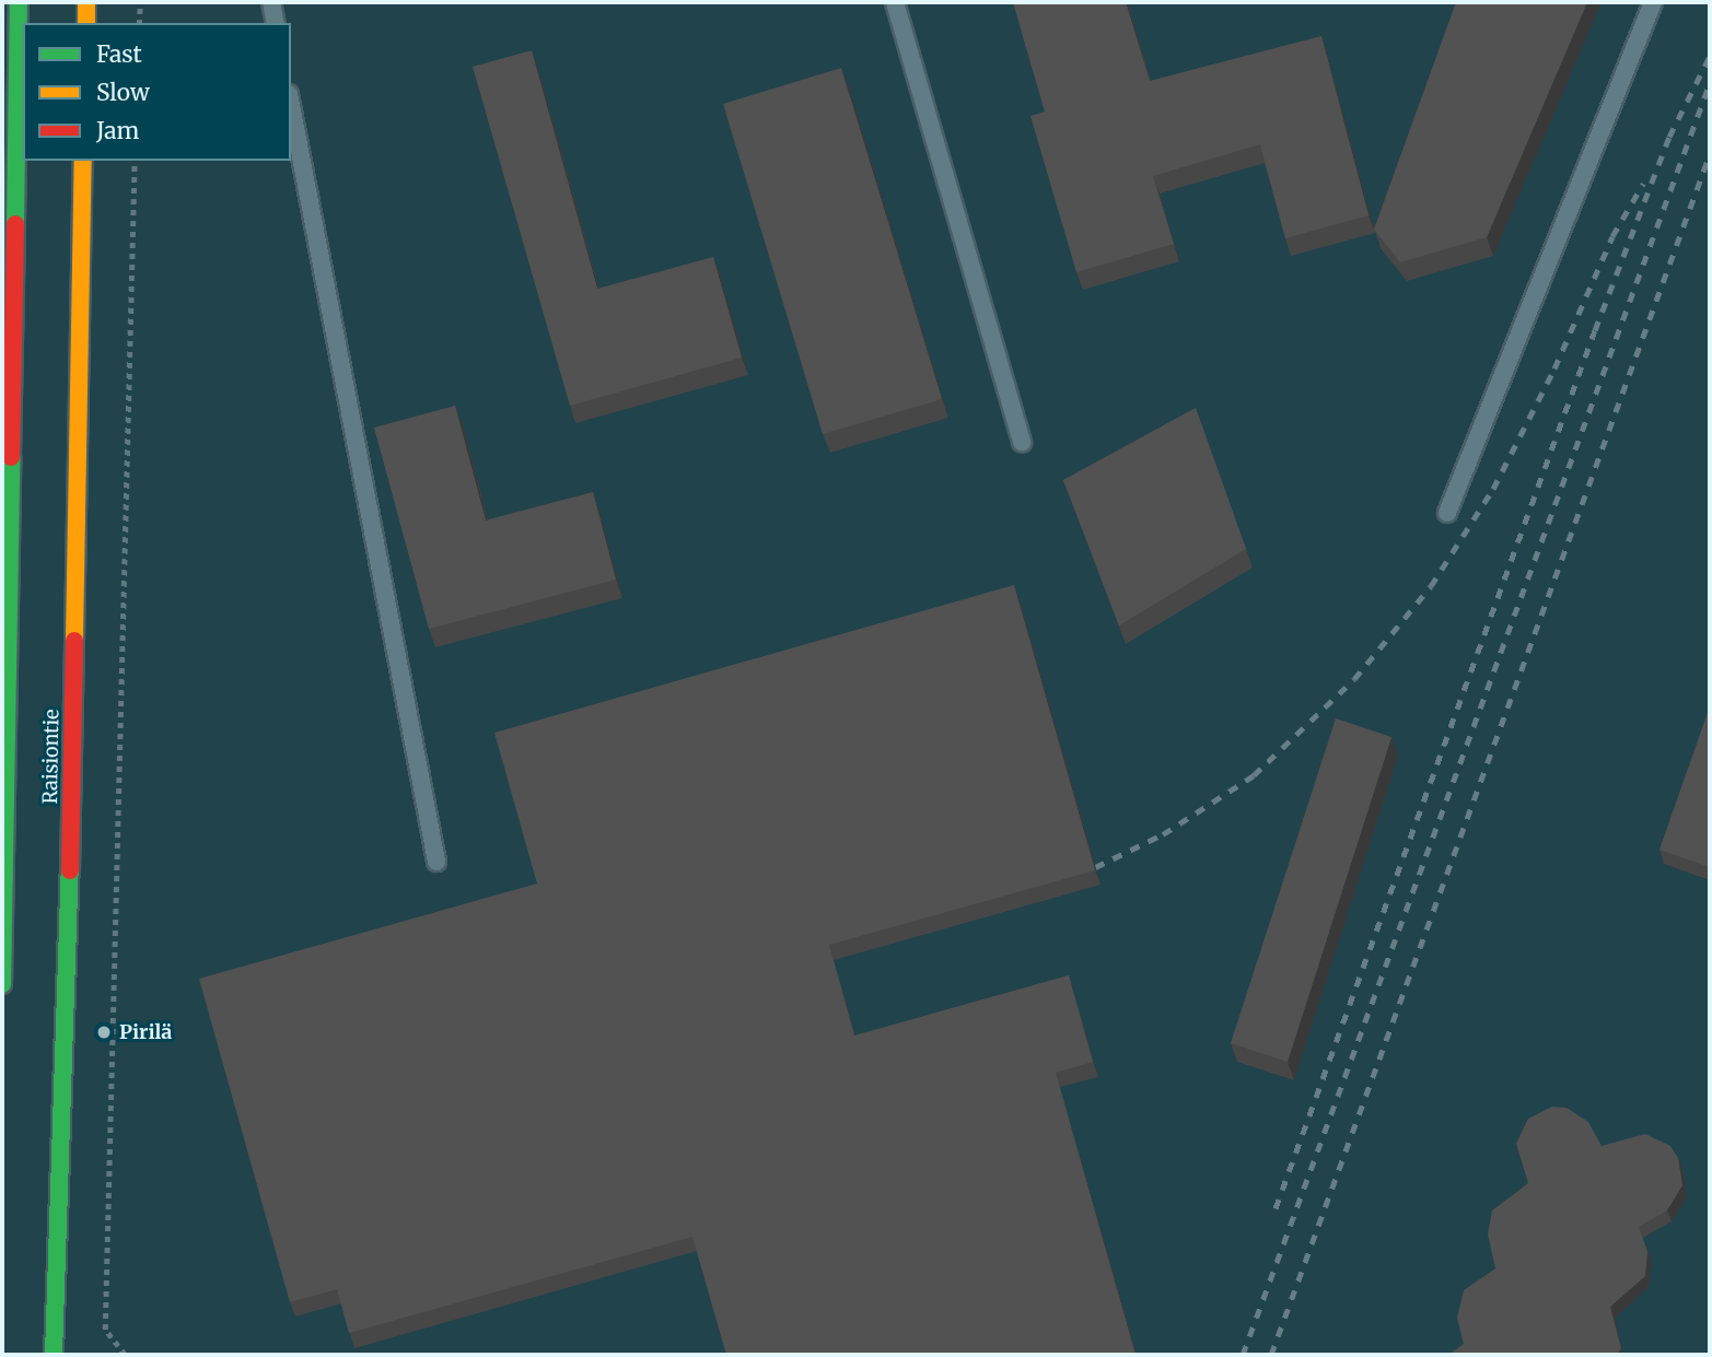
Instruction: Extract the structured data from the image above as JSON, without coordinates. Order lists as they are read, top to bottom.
{
  "streets": {
    "main road": ["Raisiontie"]
  },
  "places": ["Pirilä"],
  "legend": ["Fast", "Slow", "Jam"]
}
